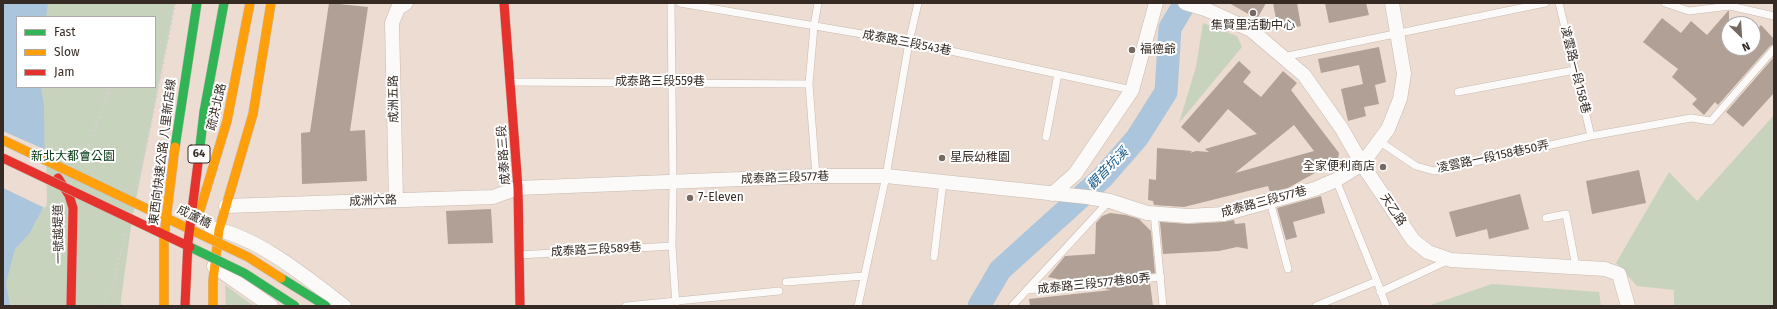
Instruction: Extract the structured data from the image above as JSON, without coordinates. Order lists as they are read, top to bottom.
{
  "streets": {
    "main road": [
      "疏洪北路",
      "東西向快速公路 八里新店線",
      "64",
      "成泰路三段",
      "成蘆橋",
      "一號越堤道"
    ],
    "street": [
      "成洲五路",
      "成泰路三段577巷",
      "成洲六路",
      "天乙路"
    ],
    "lane": [
      "成泰路三段543巷",
      "凌雲路一段158巷",
      "成泰路三段559巷",
      "凌雲路一段158巷50弄",
      "成泰路三段589巷",
      "成泰路三段577巷80弄"
    ]
  },
  "crossings": [
    ["凌雲路一段158巷", "凌雲路一段158巷50弄"],
    ["成泰路三段559巷", "成泰路三段"],
    ["成洲五路", "成洲六路"],
    ["成泰路三段", "成泰路三段577巷"],
    ["成泰路三段", "成洲六路"],
    ["成泰路三段", "成泰路三段589巷"],
    ["凌雲路一段158巷50弄", "成泰路三段577巷"],
    ["成泰路三段577巷", "成洲六路"],
    ["成泰路三段577巷", "天乙路"]
  ],
  "water": ["觀音坑溪"],
  "parks": ["新北大都會公園"],
  "places": [
    "集賢里活動中心",
    "福德爺",
    "星辰幼稚園",
    "全家便利商店",
    "7-Eleven"
  ],
  "legend": ["Fast", "Slow", "Jam"],
  "north": "bottom right"
}
